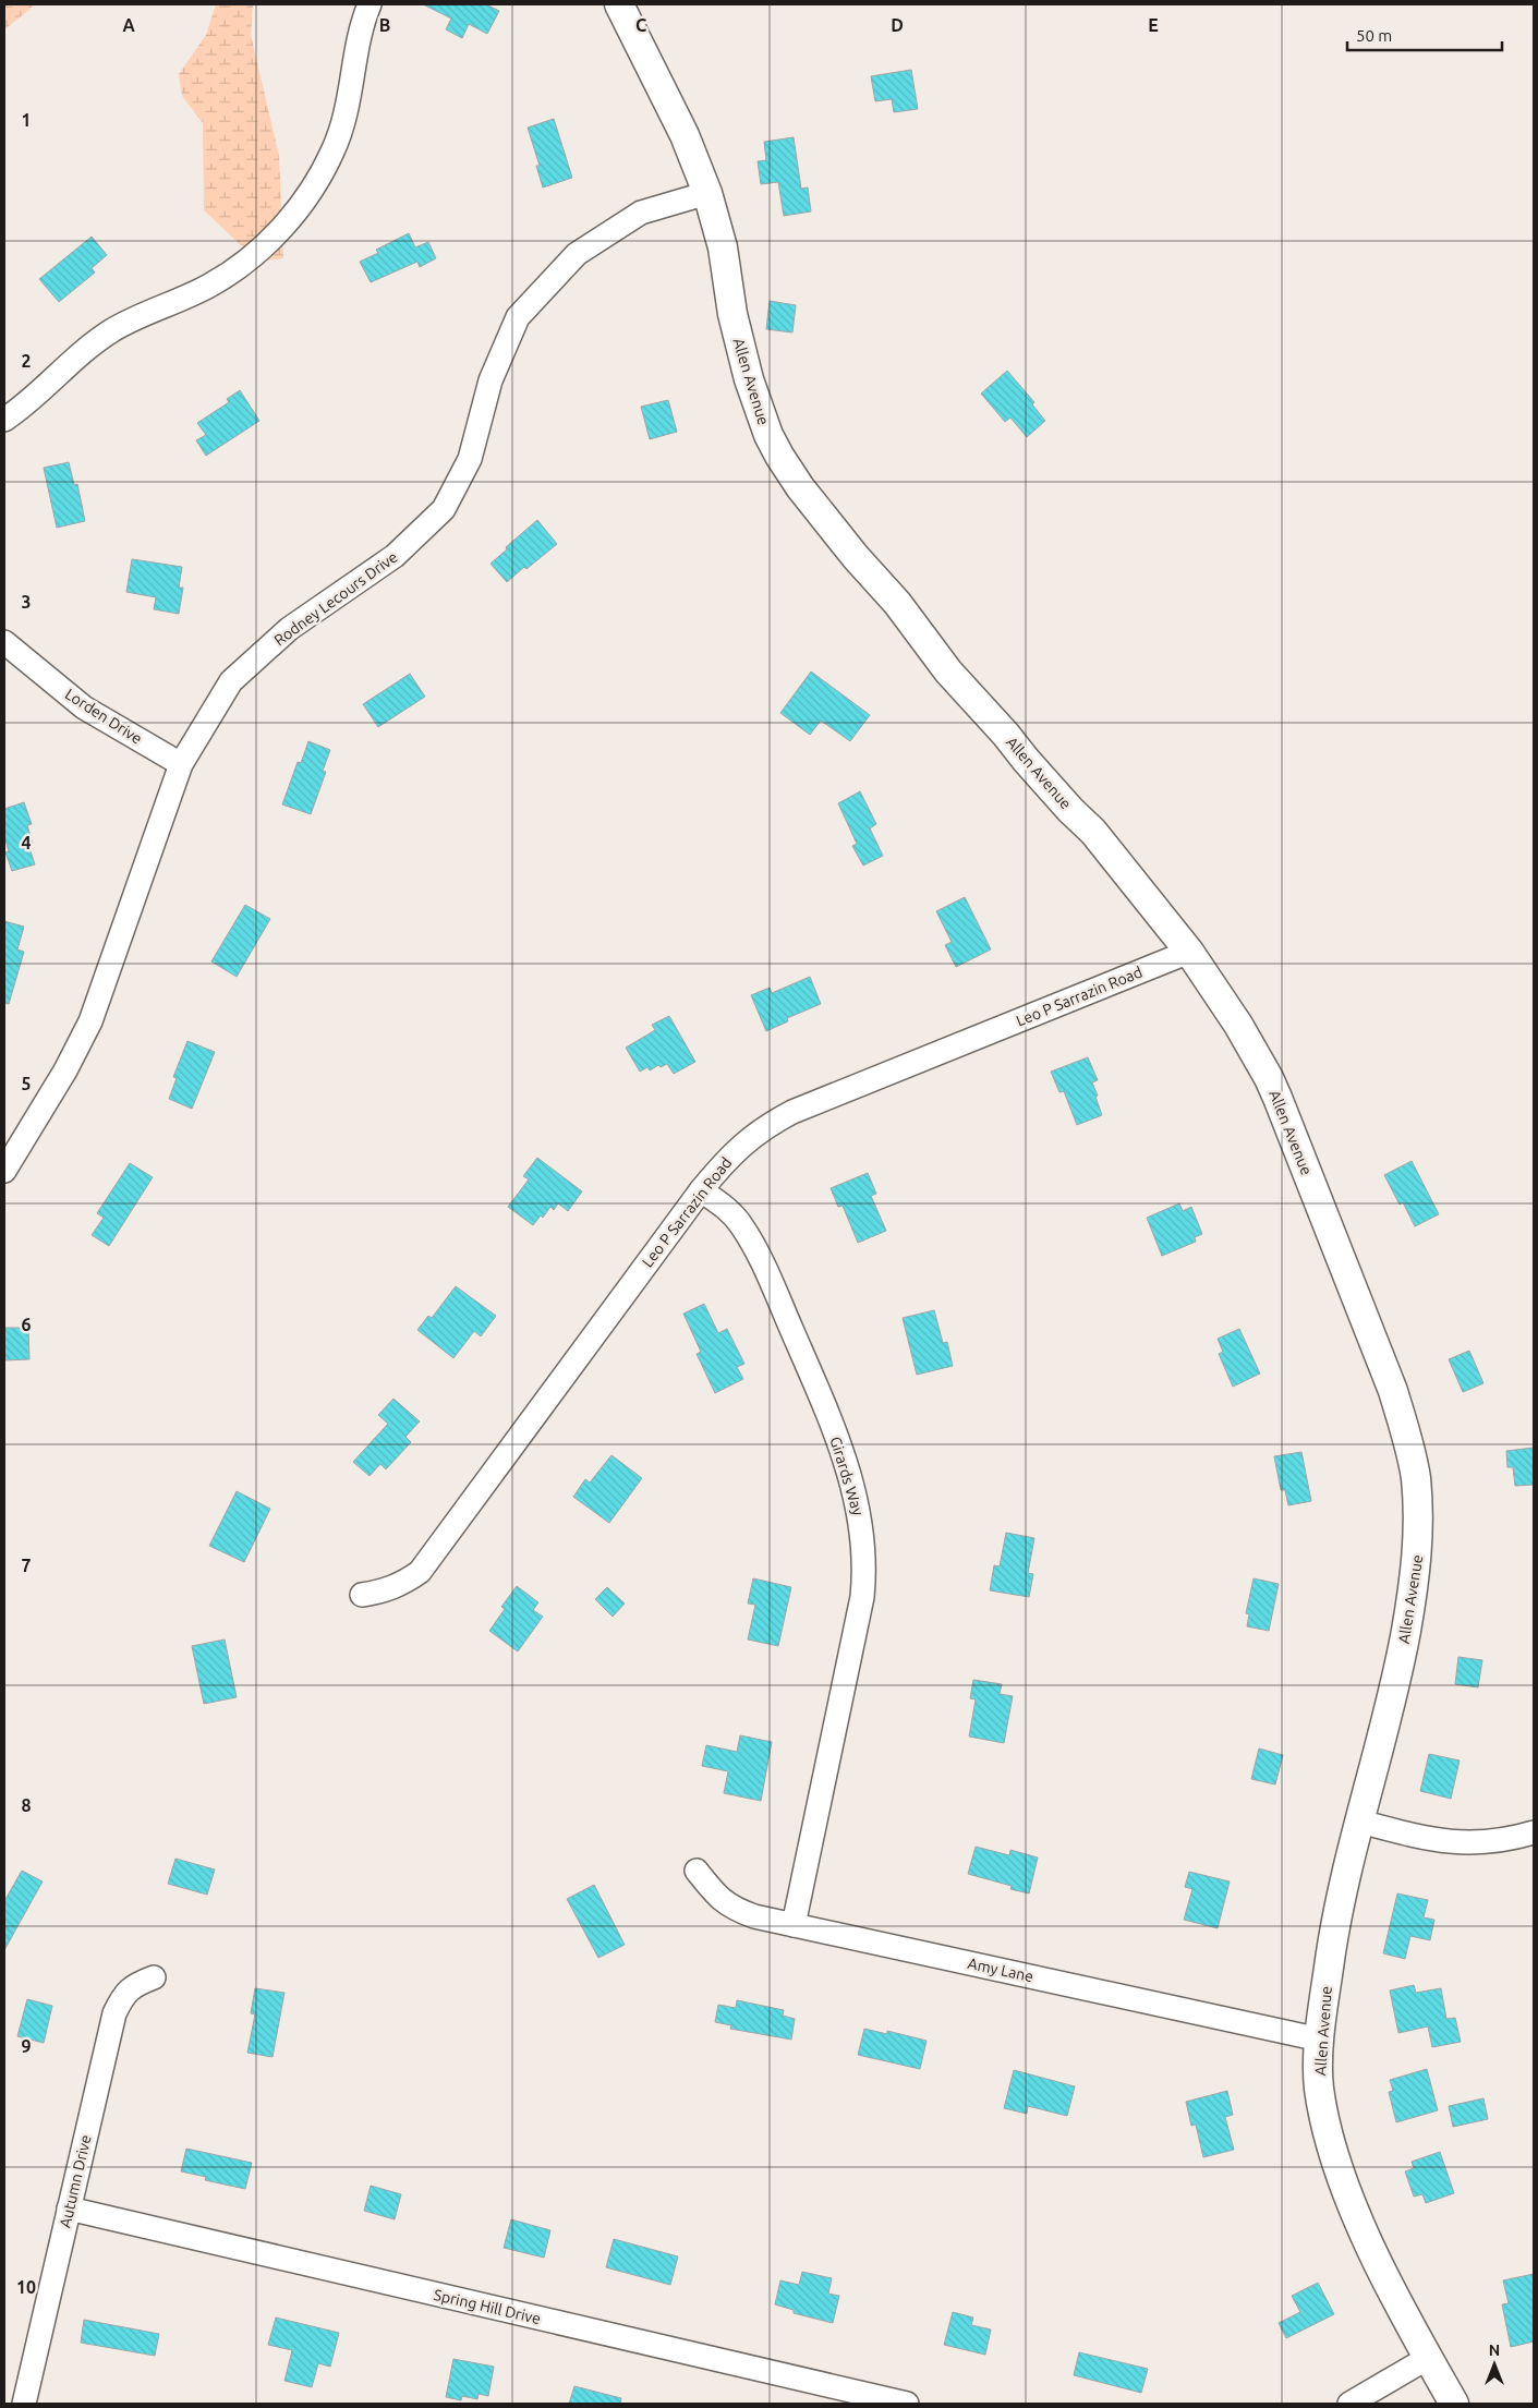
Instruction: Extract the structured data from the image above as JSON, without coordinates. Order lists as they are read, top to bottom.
{
  "streets": {
    "street": [
      "Allen Avenue",
      "Rodney Lecours Drive",
      "Lorden Drive",
      "Leo P Sarrazin Road",
      "Girards Way",
      "Amy Lane",
      "Autumn Drive",
      "Spring Hill Drive"
    ]
  },
  "crossings": [
    ["Allen Avenue", "Rodney Lecours Drive"],
    ["Allen Avenue", "Leo P Sarrazin Road"],
    ["Allen Avenue", "Amy Lane"],
    ["Rodney Lecours Drive", "Lorden Drive"],
    ["Leo P Sarrazin Road", "Girards Way"],
    ["Girards Way", "Amy Lane"],
    ["Autumn Drive", "Spring Hill Drive"]
  ],
  "scale_bar": "50 m",
  "north": "top",
  "grid": {
    "columns": [
      "A",
      "B",
      "C",
      "D",
      "E"
    ],
    "rows": [
      "1",
      "2",
      "3",
      "4",
      "5",
      "6",
      "7",
      "8",
      "9",
      "10"
    ]
  }
}
